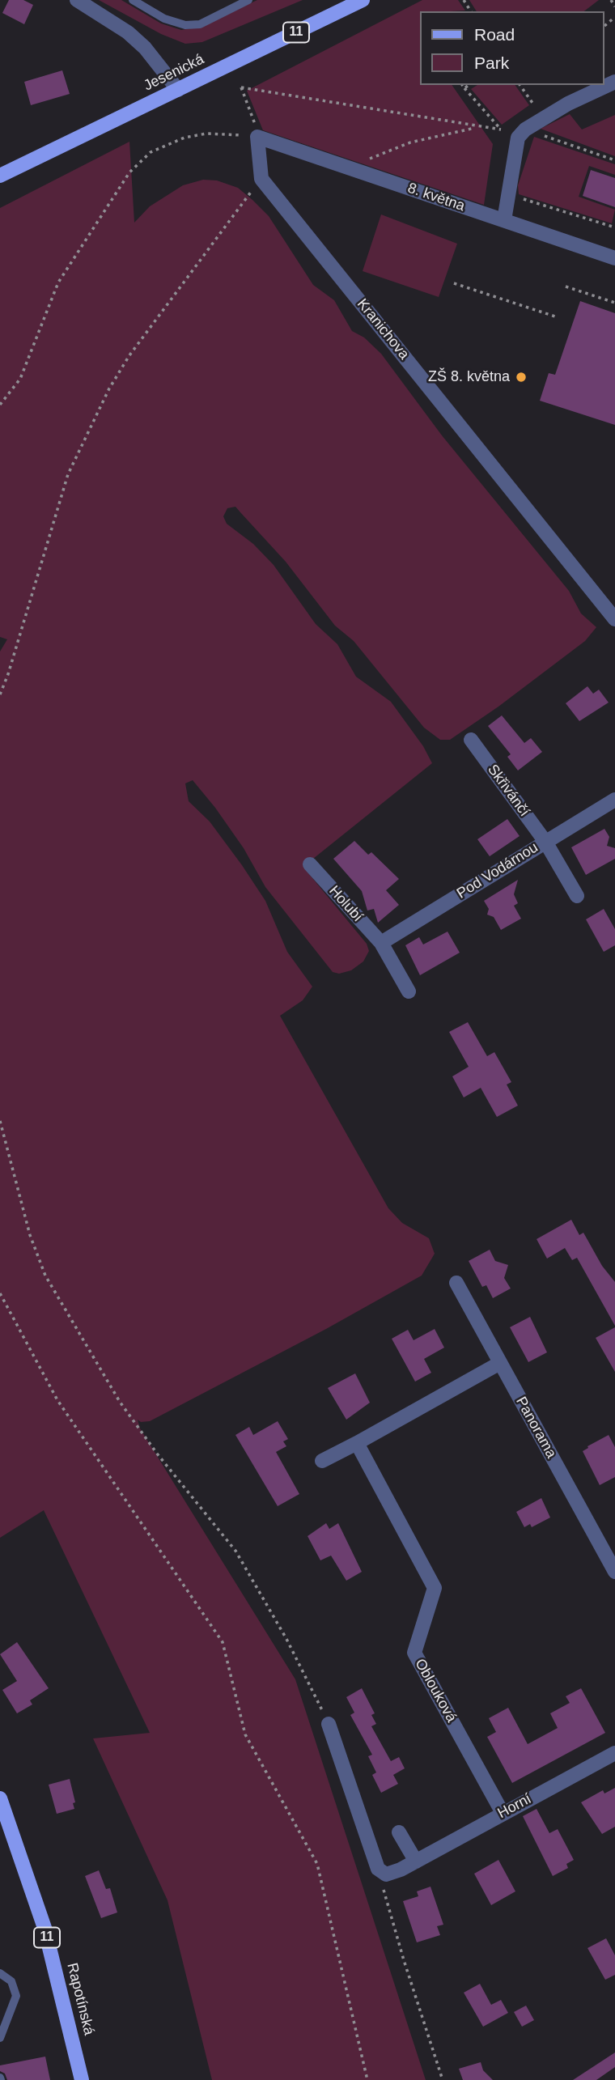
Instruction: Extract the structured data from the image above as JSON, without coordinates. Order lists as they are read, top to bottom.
{
  "streets": {
    "main road": ["11", "Jesenická", "Rapotínská"],
    "street": [
      "8. května",
      "Kranichova",
      "Skřivánčí",
      "Pod Vodárnou",
      "Holubí",
      "Panorama",
      "Oblouková",
      "Horní"
    ]
  },
  "crossings": [
    ["Skřivánčí", "Pod Vodárnou"],
    ["Pod Vodárnou", "Holubí"],
    ["Oblouková", "Horní"]
  ],
  "places": ["ZŠ 8. května"],
  "legend": ["Road", "Park"]
}
